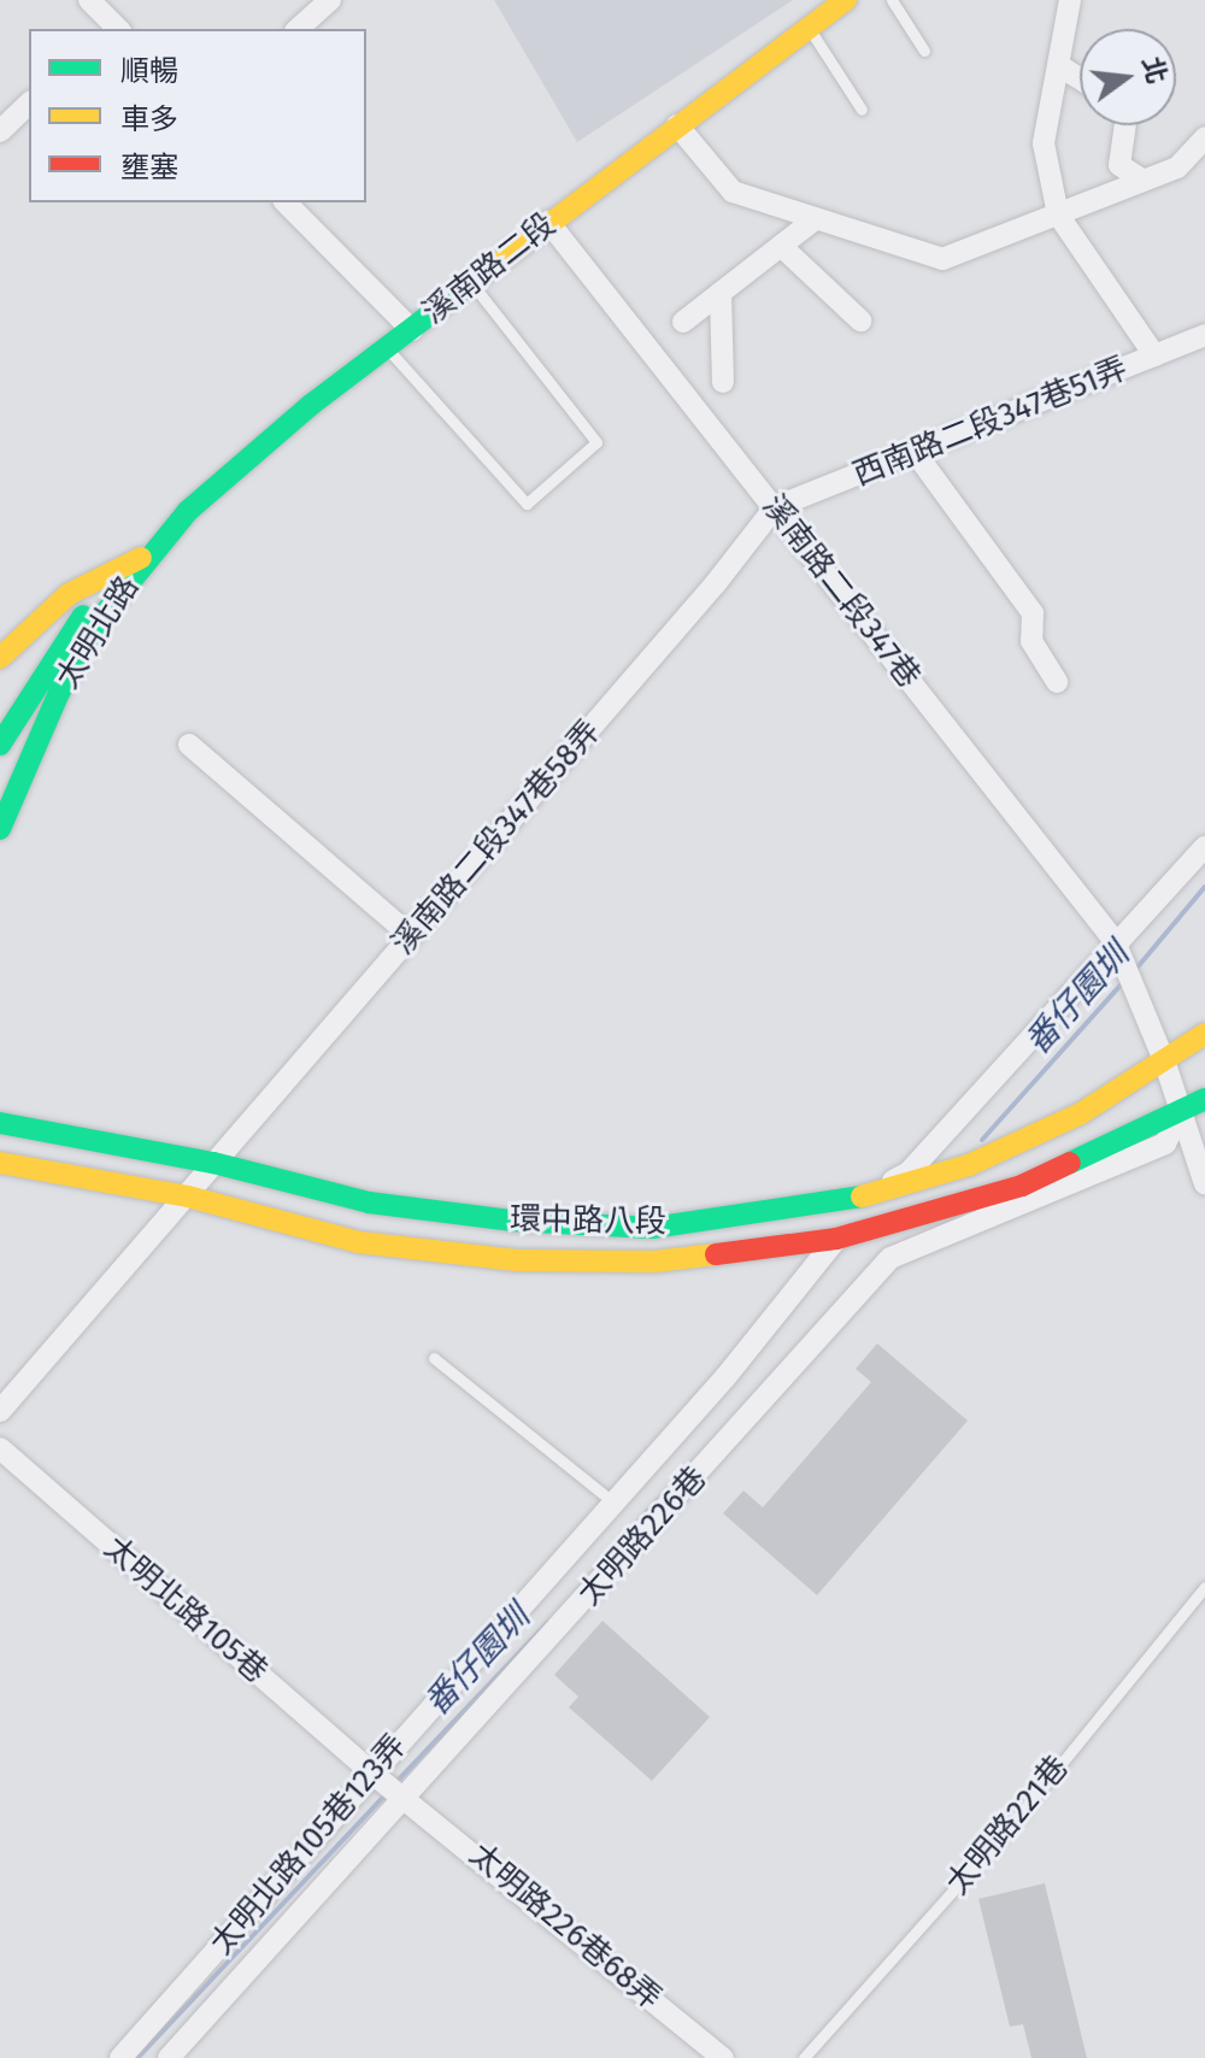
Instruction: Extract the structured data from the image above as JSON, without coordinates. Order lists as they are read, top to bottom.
{
  "streets": {
    "street": [
      "溪南路二段",
      "西南路二段347巷51弄",
      "溪南路二段347巷",
      "太明北路",
      "溪南路二段347巷58弄",
      "環中路八段",
      "太明路226巷",
      "太明北路105巷",
      "太明北路105巷123弄",
      "太明路226巷68弄"
    ],
    "lane": ["太明路221巷"]
  },
  "crossings": [
    ["溪南路二段", "溪南路二段347巷"],
    ["溪南路二段", "太明北路"],
    ["西南路二段347巷51弄", "溪南路二段347巷"],
    ["西南路二段347巷51弄", "溪南路二段347巷58弄"],
    ["溪南路二段347巷", "溪南路二段347巷58弄"],
    ["溪南路二段347巷", "環中路八段"],
    ["溪南路二段347巷", "太明路226巷"],
    ["溪南路二段347巷58弄", "環中路八段"],
    ["環中路八段", "太明路226巷"],
    ["環中路八段", "太明北路105巷123弄"],
    ["太明路226巷", "太明北路105巷"],
    ["太明路226巷", "太明路226巷68弄"],
    ["太明北路105巷", "太明北路105巷123弄"],
    ["太明北路105巷", "太明路226巷68弄"]
  ],
  "water": ["番仔園圳"],
  "legend": ["順暢", "車多", "壅塞"],
  "north": "right"
}
